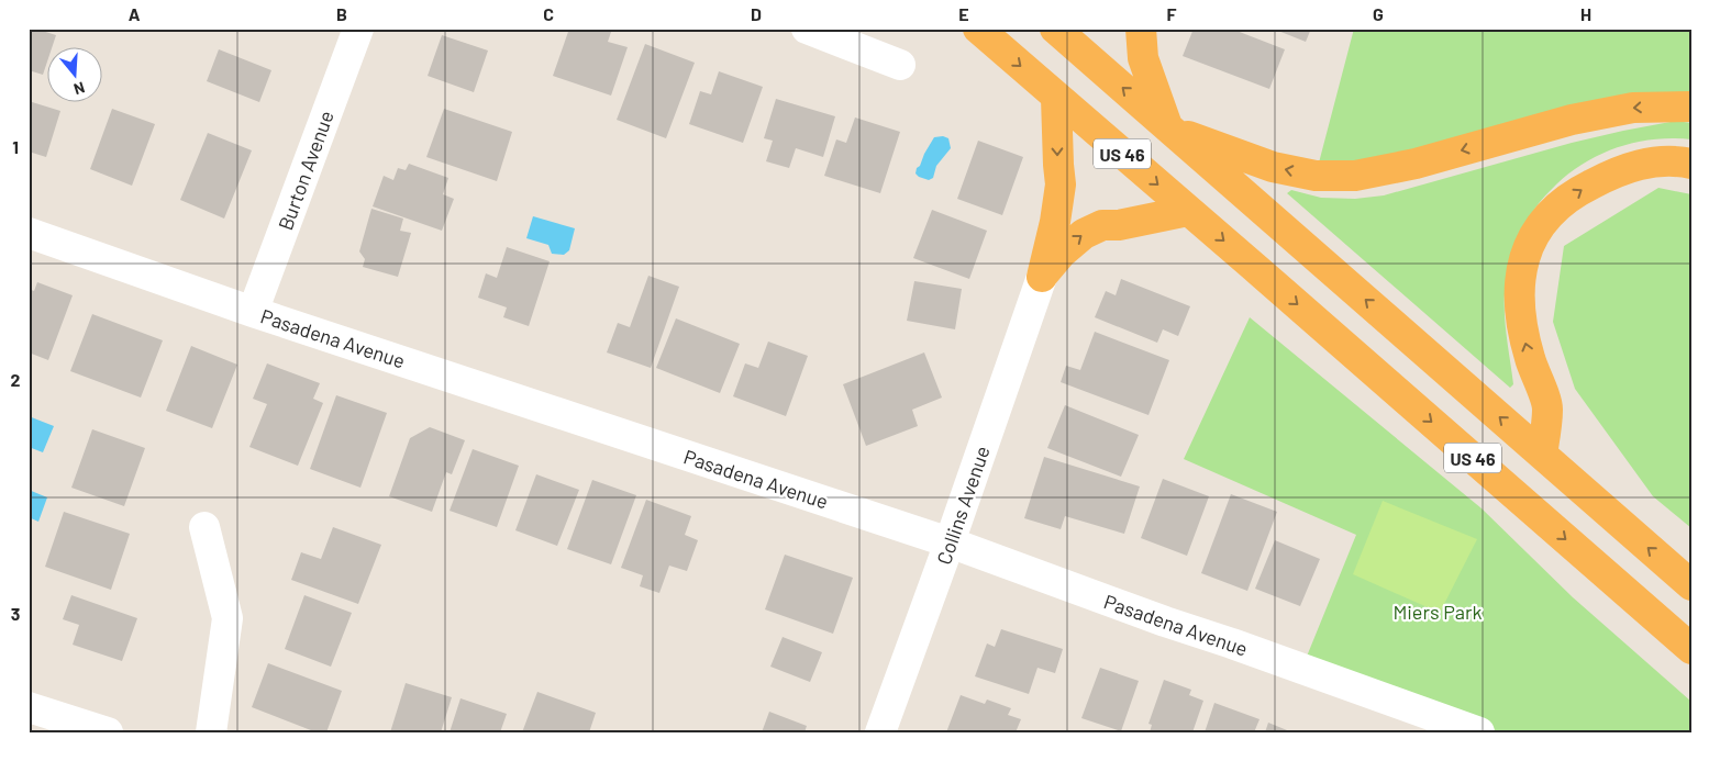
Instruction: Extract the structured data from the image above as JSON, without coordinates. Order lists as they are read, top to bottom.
{
  "streets": {
    "highway": ["US 46"],
    "street": ["Burton Avenue", "Pasadena Avenue", "Collins Avenue"]
  },
  "crossings": [
    ["Burton Avenue", "Pasadena Avenue"],
    ["Pasadena Avenue", "Collins Avenue"]
  ],
  "parks": ["Miers Park"],
  "north": "bottom",
  "grid": {
    "columns": [
      "A",
      "B",
      "C",
      "D",
      "E",
      "F",
      "G",
      "H"
    ],
    "rows": ["1", "2", "3"]
  }
}
